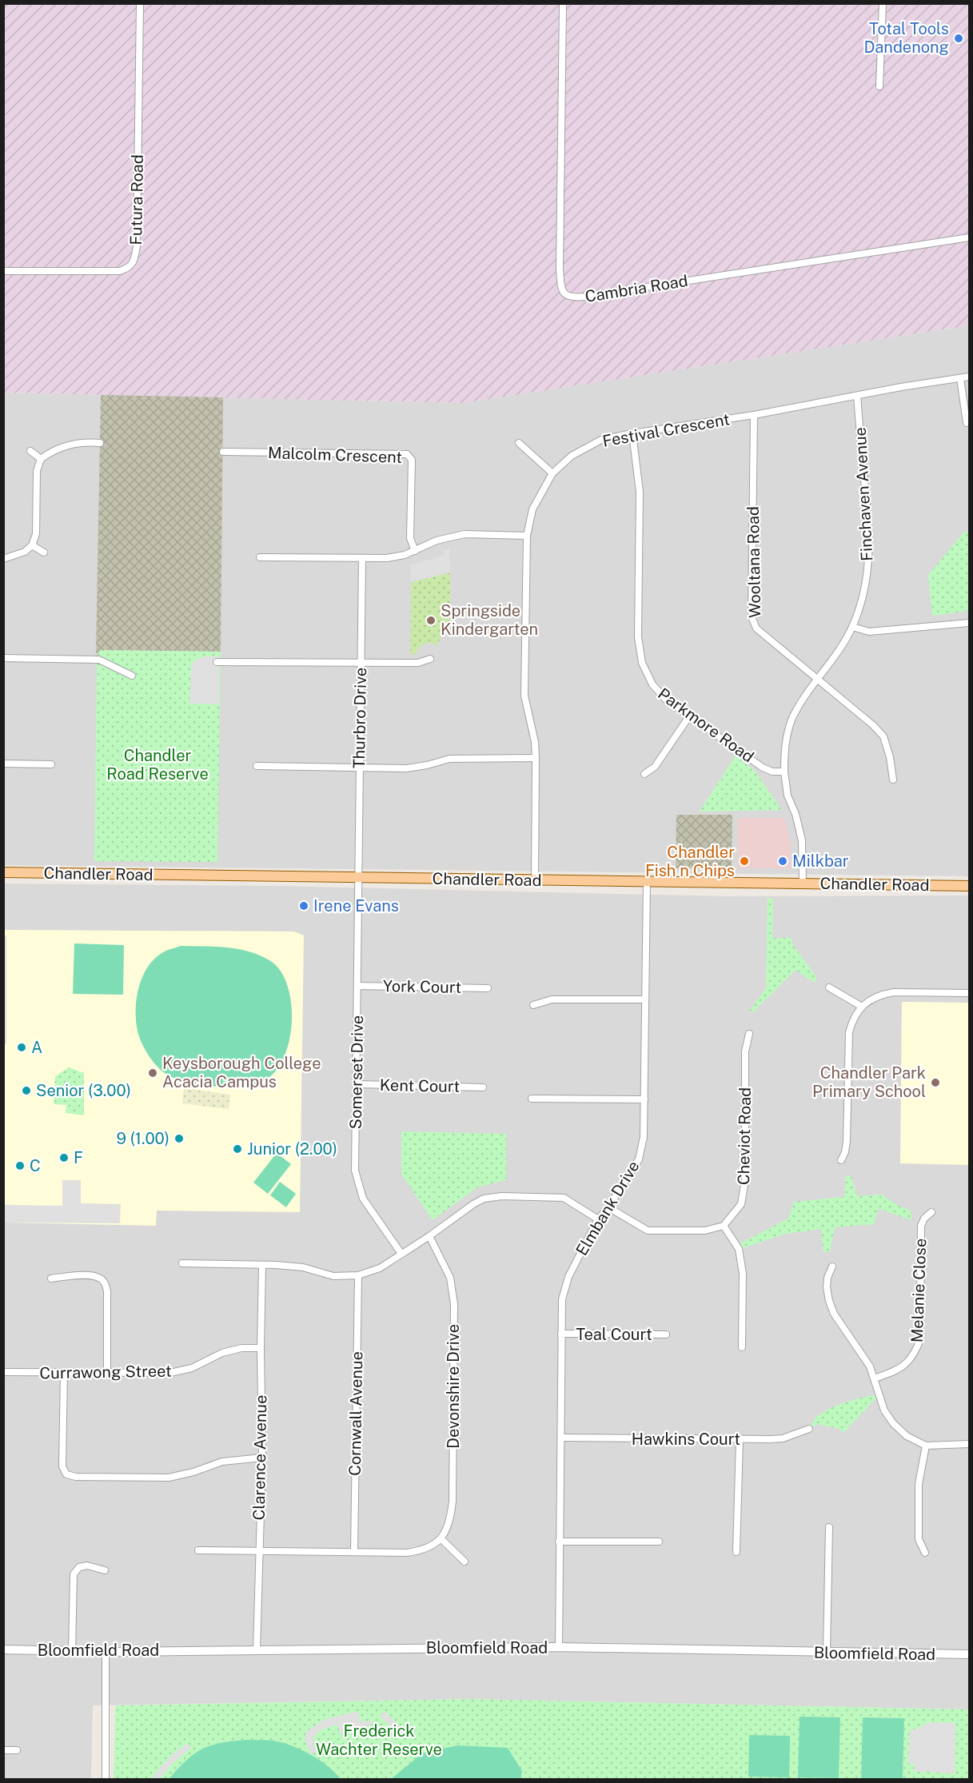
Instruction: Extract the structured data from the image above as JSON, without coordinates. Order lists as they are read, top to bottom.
{
  "streets": {
    "main road": ["Chandler Road"],
    "street": [
      "Futura Road",
      "Cambria Road",
      "Festival Crescent",
      "Malcolm Crescent",
      "Finchaven Avenue",
      "Wooltana Road",
      "Thurbro Drive",
      "Parkmore Road",
      "York Court",
      "Somerset Drive",
      "Kent Court",
      "Cheviot Road",
      "Elmbank Drive",
      "Melanie Close",
      "Teal Court",
      "Currawong Street",
      "Devonshire Drive",
      "Cornwall Avenue",
      "Hawkins Court",
      "Clarence Avenue",
      "Bloomfield Road"
    ]
  },
  "crossings": [
    ["Festival Crescent", "Finchaven Avenue"],
    ["Festival Crescent", "Wooltana Road"],
    ["Festival Crescent", "Parkmore Road"],
    ["Festival Crescent", "Chandler Road"],
    ["Finchaven Avenue", "Wooltana Road"],
    ["Finchaven Avenue", "Parkmore Road"],
    ["Thurbro Drive", "Chandler Road"],
    ["Thurbro Drive", "Somerset Drive"],
    ["Chandler Road", "Somerset Drive"],
    ["Chandler Road", "Elmbank Drive"],
    ["York Court", "Somerset Drive"],
    ["Somerset Drive", "Kent Court"],
    ["Elmbank Drive", "Teal Court"],
    ["Elmbank Drive", "Hawkins Court"],
    ["Elmbank Drive", "Bloomfield Road"],
    ["Currawong Street", "Clarence Avenue"],
    ["Clarence Avenue", "Bloomfield Road"]
  ],
  "parks": ["Chandler Road Reserve", "Frederick Wachter Reserve"],
  "places": [
    "Total Tools Dandenong",
    "Springside Kindergarten",
    "Chandler Fish n Chips",
    "Milkbar",
    "Irene Evans",
    "A",
    "Keysborough College Acacia Campus",
    "Chandler Park Primary School",
    "Senior (3.00)",
    "9 (1.00)",
    "Junior (2.00)",
    "F",
    "C"
  ]
}
